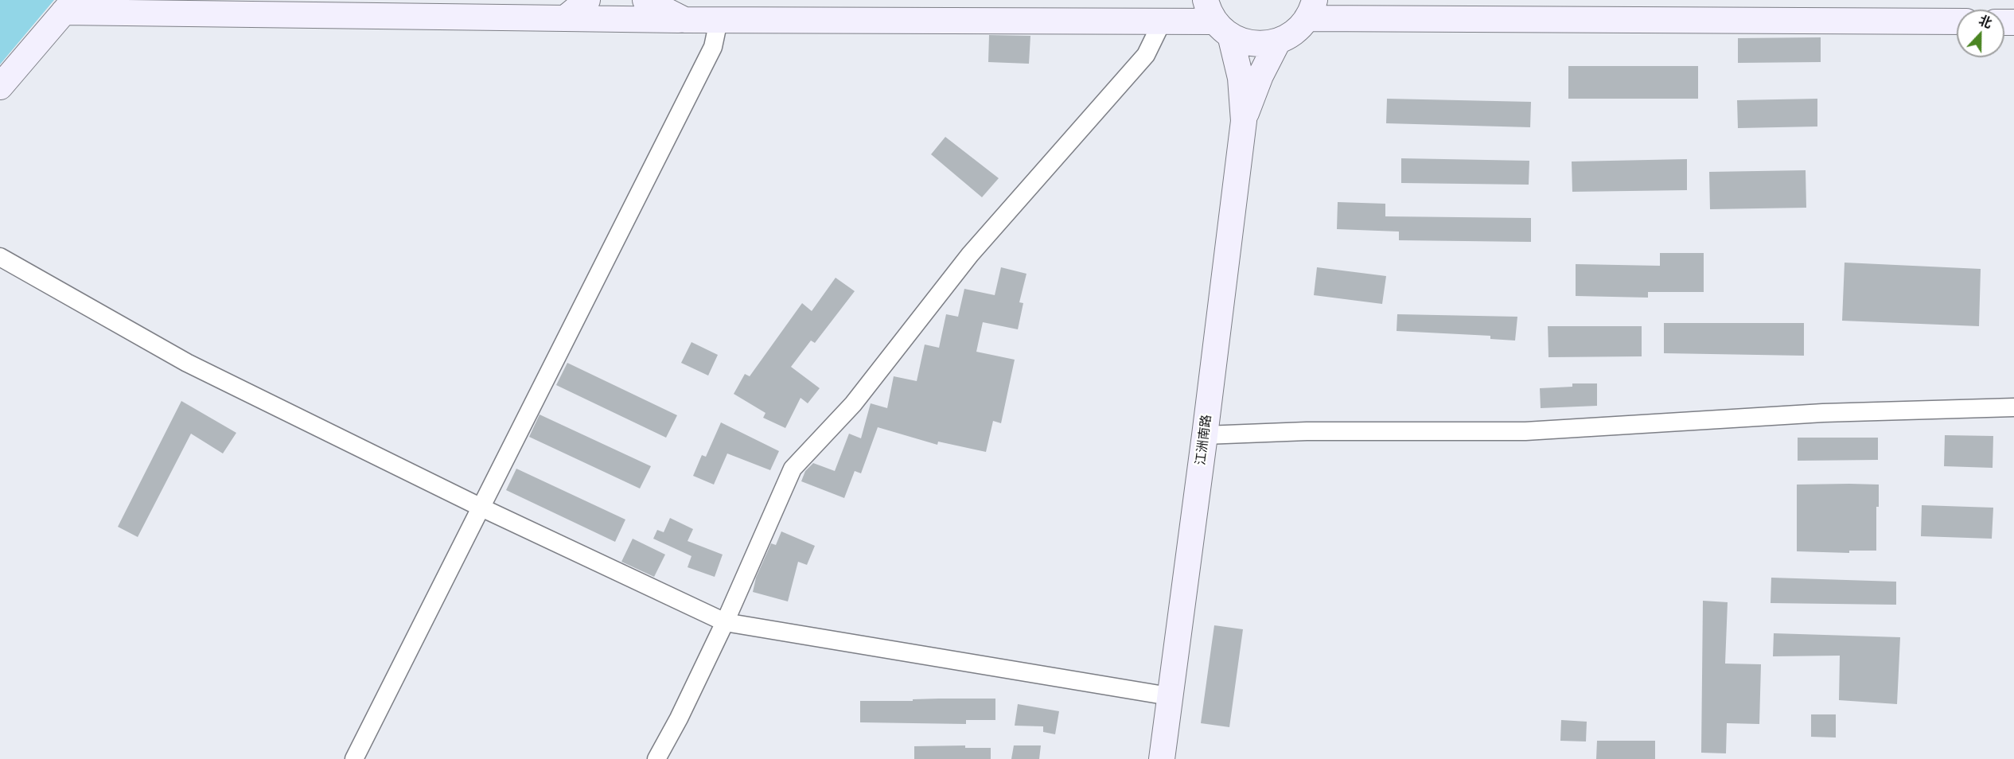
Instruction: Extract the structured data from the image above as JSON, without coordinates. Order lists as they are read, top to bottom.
{
  "streets": {
    "main road": ["江洲南路"]
  },
  "north": "top"
}
